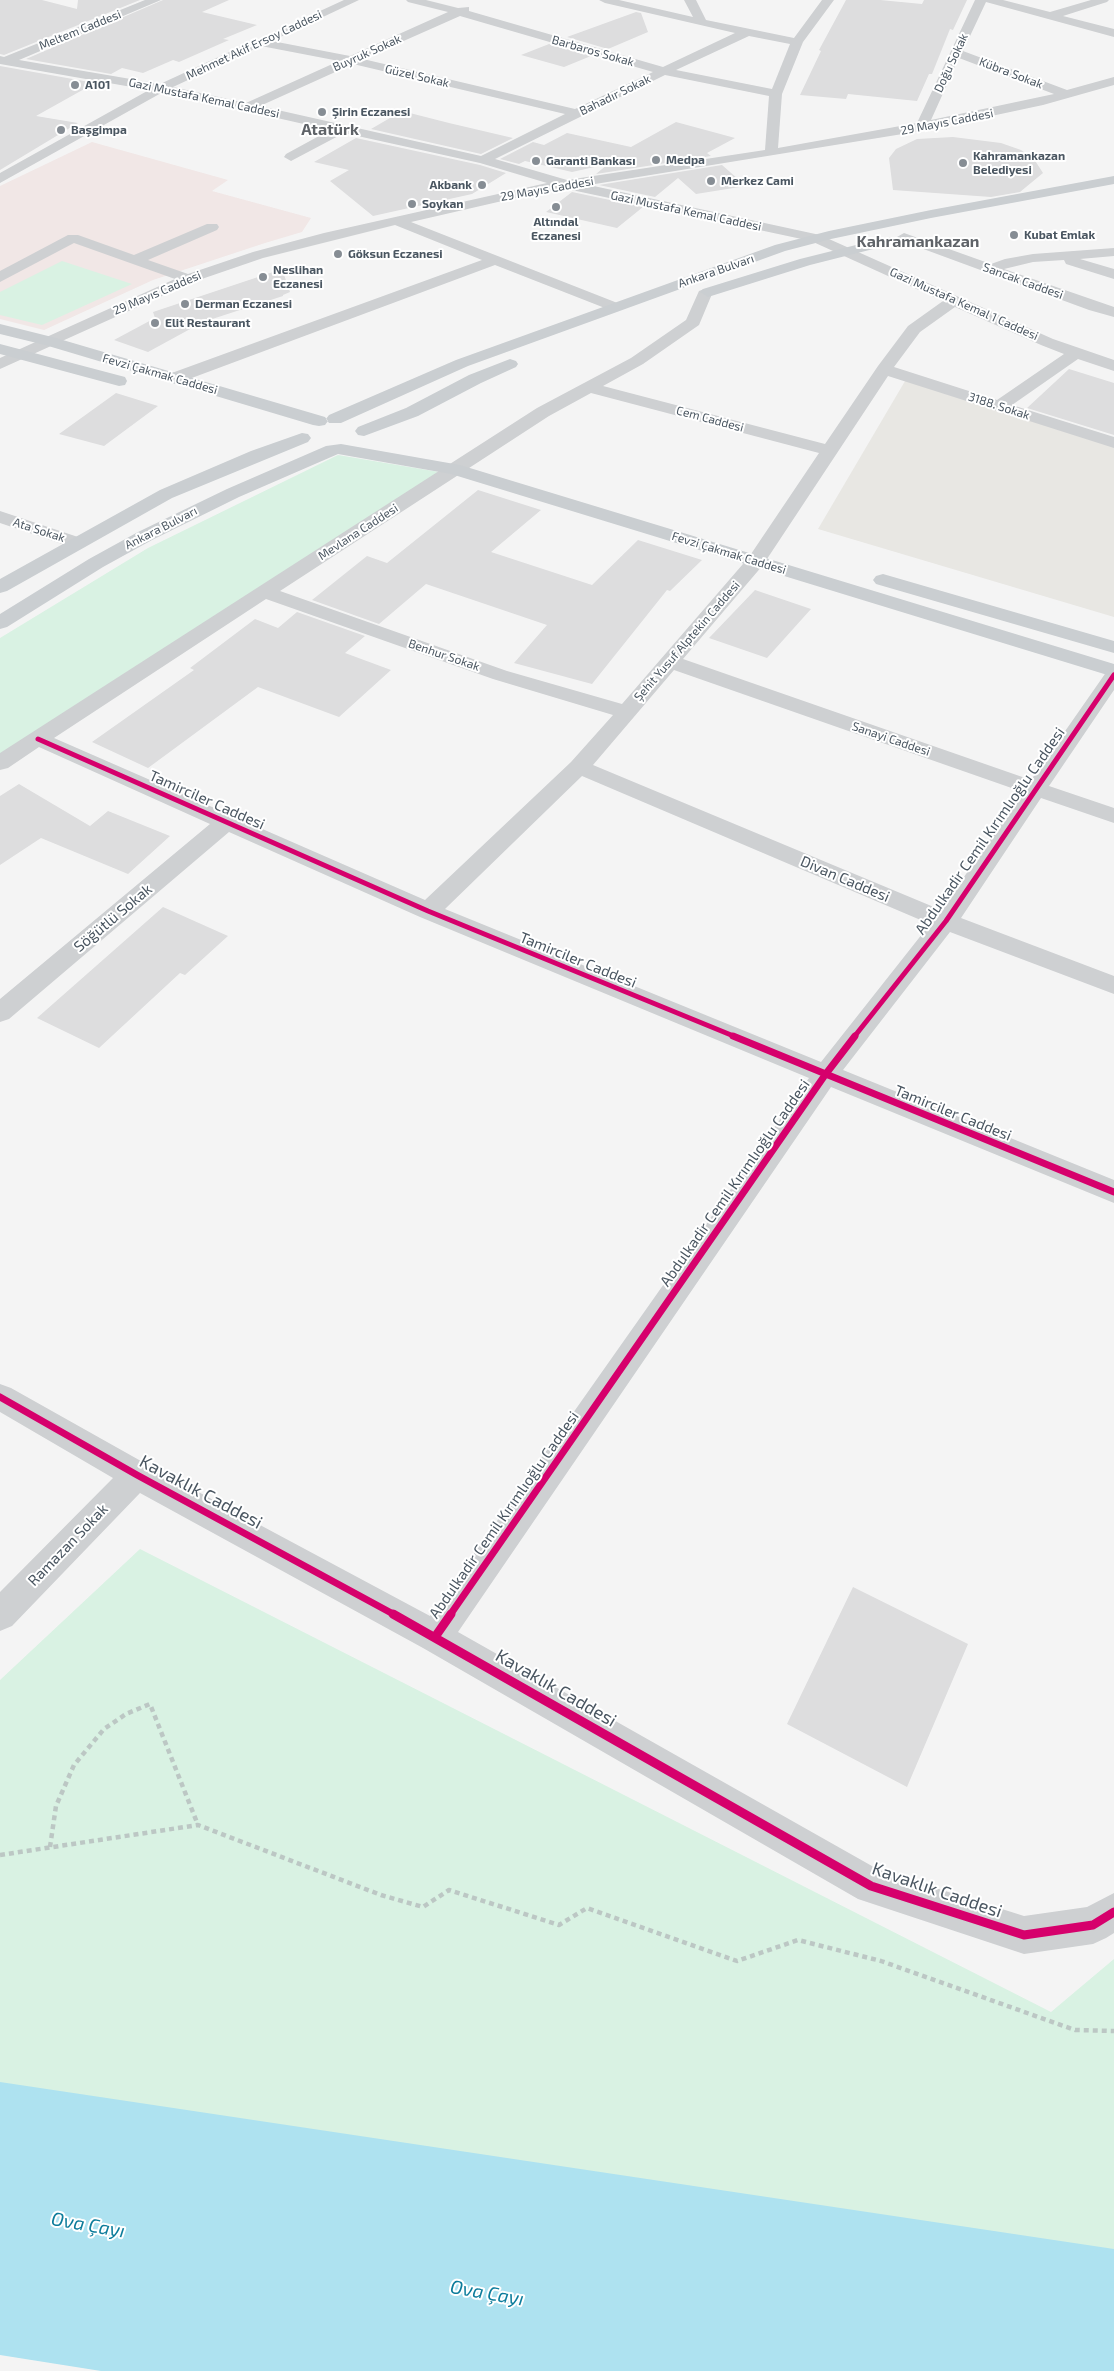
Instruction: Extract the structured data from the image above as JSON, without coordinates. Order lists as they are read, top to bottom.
{
  "streets": {
    "main road": ["Ankara Bulvarı", "Fevzi Çakmak Caddesi"],
    "street": [
      "Meltem Caddesi",
      "Mehmet Akif Ersoy Caddesi",
      "Barbaros Sokak",
      "Buyruk Sokak",
      "Doğu Sokak",
      "Kübra Sokak",
      "Güzel Sokak",
      "Bahadır Sokak",
      "Gazi Mustafa Kemal Caddesi",
      "29 Mayıs Caddesi",
      "Sancak Caddesi",
      "Gazi Mustafa Kemal 1 Caddesi",
      "3188. Sokak",
      "Cem Caddesi",
      "Ata Sokak",
      "Mevlana Caddesi",
      "Şehit Yusuf Alptekin Caddesi",
      "Benhur Sokak",
      "Sanayi Caddesi",
      "Tamirciler Caddesi",
      "Abdulkadir Cemil Kırımlıoğlu Caddesi",
      "Divan Caddesi",
      "Söğütlü Sokak",
      "Kavaklık Caddesi",
      "Ramazan Sokak"
    ]
  },
  "crossings": [
    ["Meltem Caddesi", "Gazi Mustafa Kemal Caddesi"],
    ["Mehmet Akif Ersoy Caddesi", "Güzel Sokak"],
    ["Mehmet Akif Ersoy Caddesi", "Gazi Mustafa Kemal Caddesi"],
    ["Barbaros Sokak", "Buyruk Sokak"],
    ["Barbaros Sokak", "Bahadır Sokak"],
    ["Buyruk Sokak", "Güzel Sokak"],
    ["Buyruk Sokak", "Gazi Mustafa Kemal Caddesi"],
    ["Doğu Sokak", "Kübra Sokak"],
    ["Doğu Sokak", "29 Mayıs Caddesi"],
    ["Kübra Sokak", "29 Mayıs Caddesi"],
    ["Güzel Sokak", "Bahadır Sokak"],
    ["Bahadır Sokak", "Gazi Mustafa Kemal Caddesi"],
    ["Gazi Mustafa Kemal Caddesi", "29 Mayıs Caddesi"],
    ["Gazi Mustafa Kemal Caddesi", "Ankara Bulvarı"],
    ["Gazi Mustafa Kemal Caddesi", "Gazi Mustafa Kemal 1 Caddesi"],
    ["29 Mayıs Caddesi", "Fevzi Çakmak Caddesi"],
    ["Ankara Bulvarı", "Sancak Caddesi"],
    ["Ankara Bulvarı", "Gazi Mustafa Kemal 1 Caddesi"],
    ["Ankara Bulvarı", "Fevzi Çakmak Caddesi"],
    ["Ankara Bulvarı", "Ata Sokak"],
    ["Ankara Bulvarı", "Mevlana Caddesi"],
    ["Gazi Mustafa Kemal 1 Caddesi", "Şehit Yusuf Alptekin Caddesi"],
    ["Fevzi Çakmak Caddesi", "Mevlana Caddesi"],
    ["Fevzi Çakmak Caddesi", "Şehit Yusuf Alptekin Caddesi"],
    ["3188. Sokak", "Şehit Yusuf Alptekin Caddesi"],
    ["Cem Caddesi", "Mevlana Caddesi"],
    ["Cem Caddesi", "Şehit Yusuf Alptekin Caddesi"],
    ["Mevlana Caddesi", "Benhur Sokak"],
    ["Mevlana Caddesi", "Tamirciler Caddesi"],
    ["Şehit Yusuf Alptekin Caddesi", "Benhur Sokak"],
    ["Şehit Yusuf Alptekin Caddesi", "Sanayi Caddesi"],
    ["Şehit Yusuf Alptekin Caddesi", "Tamirciler Caddesi"],
    ["Şehit Yusuf Alptekin Caddesi", "Divan Caddesi"],
    ["Sanayi Caddesi", "Abdulkadir Cemil Kırımlıoğlu Caddesi"],
    ["Tamirciler Caddesi", "Abdulkadir Cemil Kırımlıoğlu Caddesi"],
    ["Tamirciler Caddesi", "Söğütlü Sokak"],
    ["Abdulkadir Cemil Kırımlıoğlu Caddesi", "Divan Caddesi"],
    ["Abdulkadir Cemil Kırımlıoğlu Caddesi", "Kavaklık Caddesi"],
    ["Kavaklık Caddesi", "Ramazan Sokak"]
  ],
  "districts": ["Atatürk", "Kahramankazan"],
  "water": ["Ova Çayı"],
  "places": [
    "A101",
    "Şirin Eczanesi",
    "Başgimpa",
    "Medpa",
    "Garanti Bankası",
    "Kahramankazan Belediyesi",
    "Merkez Cami",
    "Akbank",
    "Soykan",
    "Altındal Eczanesi",
    "Kubat Emlak",
    "Göksun Eczanesi",
    "Neslihan Eczanesi",
    "Derman Eczanesi",
    "Elit Restaurant"
  ]
}
